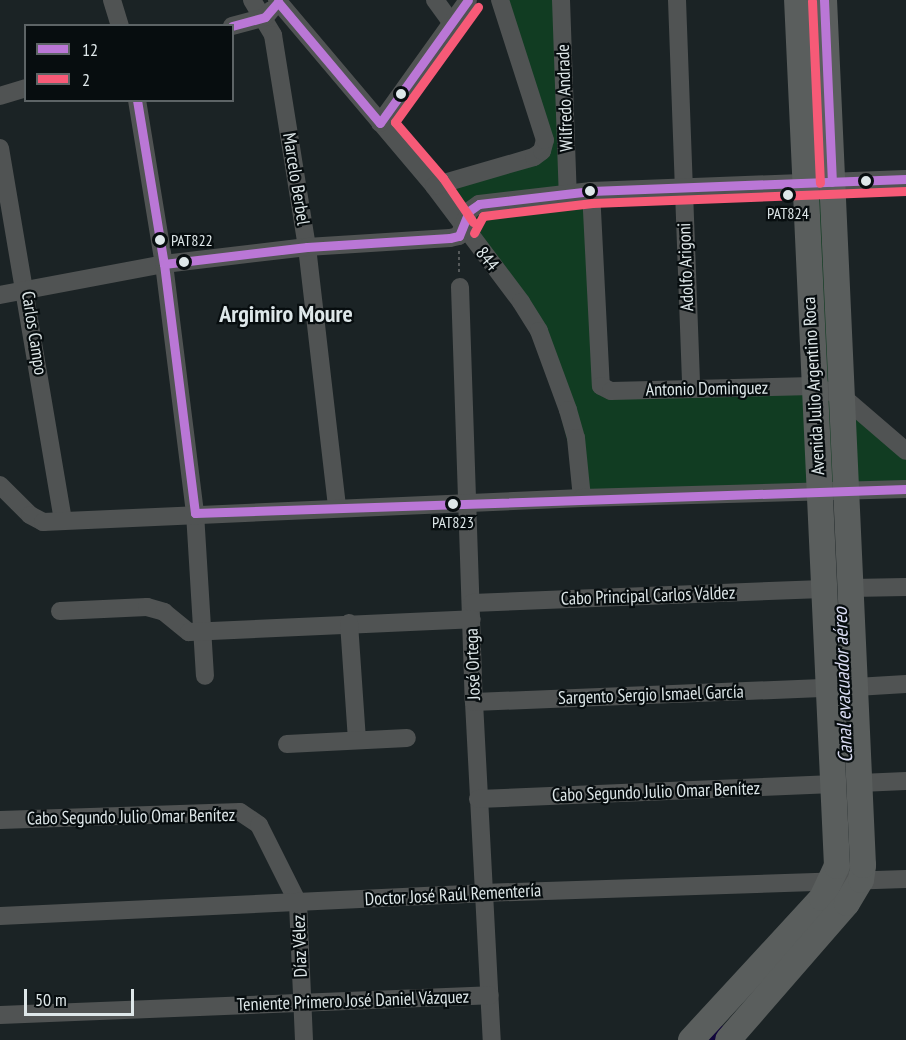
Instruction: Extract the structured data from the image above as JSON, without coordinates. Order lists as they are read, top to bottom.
{
  "streets": {
    "main road": ["Avenida Julio Argentino Roca"],
    "street": [
      "Wilfredo Andrade",
      "Marcelo Berbel",
      "844",
      "Adolfo Arigoni",
      "Carlos Campo",
      "Antonio Dominguez",
      "Cabo Principal Carlos Valdez",
      "José Ortega",
      "Sargento Sergio Ismael García",
      "Cabo Segundo Julio Omar Benítez",
      "Doctor José Raúl Rementería",
      "Díaz Vélez",
      "Teniente Primero José Daniel Vázquez"
    ]
  },
  "crossings": [
    ["Adolfo Arigoni", "Antonio Dominguez"],
    ["Avenida Julio Argentino Roca", "Antonio Dominguez"],
    ["Avenida Julio Argentino Roca", "Cabo Principal Carlos Valdez"],
    ["Avenida Julio Argentino Roca", "Sargento Sergio Ismael García"],
    ["Avenida Julio Argentino Roca", "Cabo Segundo Julio Omar Benítez"],
    ["Avenida Julio Argentino Roca", "Doctor José Raúl Rementería"],
    ["Cabo Principal Carlos Valdez", "José Ortega"],
    ["José Ortega", "Sargento Sergio Ismael García"],
    ["José Ortega", "Cabo Segundo Julio Omar Benítez"],
    ["José Ortega", "Doctor José Raúl Rementería"],
    ["José Ortega", "Teniente Primero José Daniel Vázquez"],
    ["Cabo Segundo Julio Omar Benítez", "Díaz Vélez"],
    ["Doctor José Raúl Rementería", "Díaz Vélez"],
    ["Díaz Vélez", "Teniente Primero José Daniel Vázquez"]
  ],
  "districts": ["Argimiro Moure"],
  "water": ["Canal evacuador aéreo"],
  "places": ["PAT824", "PAT822", "PAT823"],
  "lines": ["transit line 12", "transit line 2"],
  "legend": ["12", "2"],
  "scale_bar": "50 m"
}
